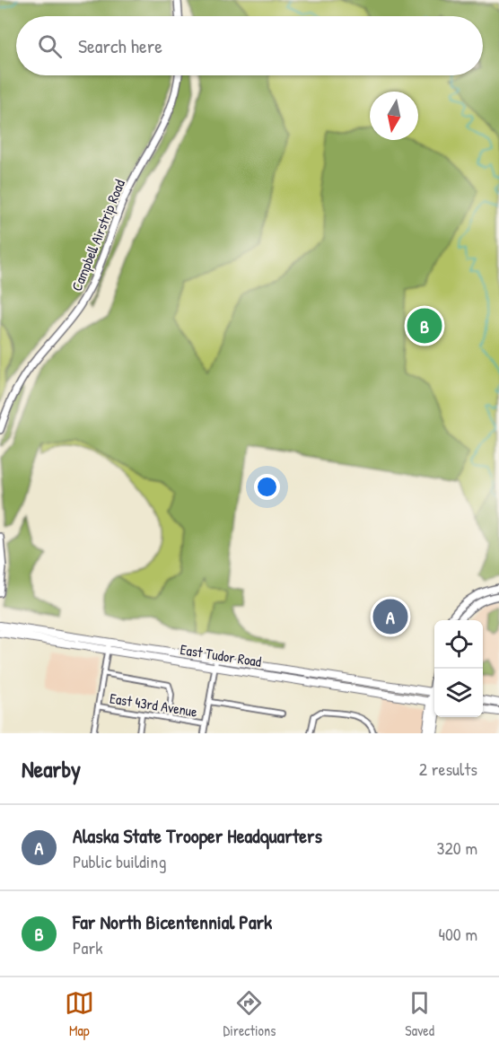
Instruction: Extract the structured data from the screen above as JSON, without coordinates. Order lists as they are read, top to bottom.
{
  "streets": {
    "main road": ["East Tudor Road"],
    "street": ["Campbell Airstrip Road", "East 43rd Avenue"]
  },
  "north": "bottom",
  "page": {
    "search": "Search here",
    "pins": ["B", "A"],
    "heading": ["Nearby", "2 results"],
    "list": [
      {
        "mark": "A",
        "name": "Alaska State Trooper Headquarters",
        "note": "Public building",
        "value": "320 m"
      },
      {
        "mark": "B",
        "name": "Far North Bicentennial Park",
        "note": "Park",
        "value": "400 m"
      }
    ],
    "nav": ["Map", "Directions", "Saved"]
  }
}
